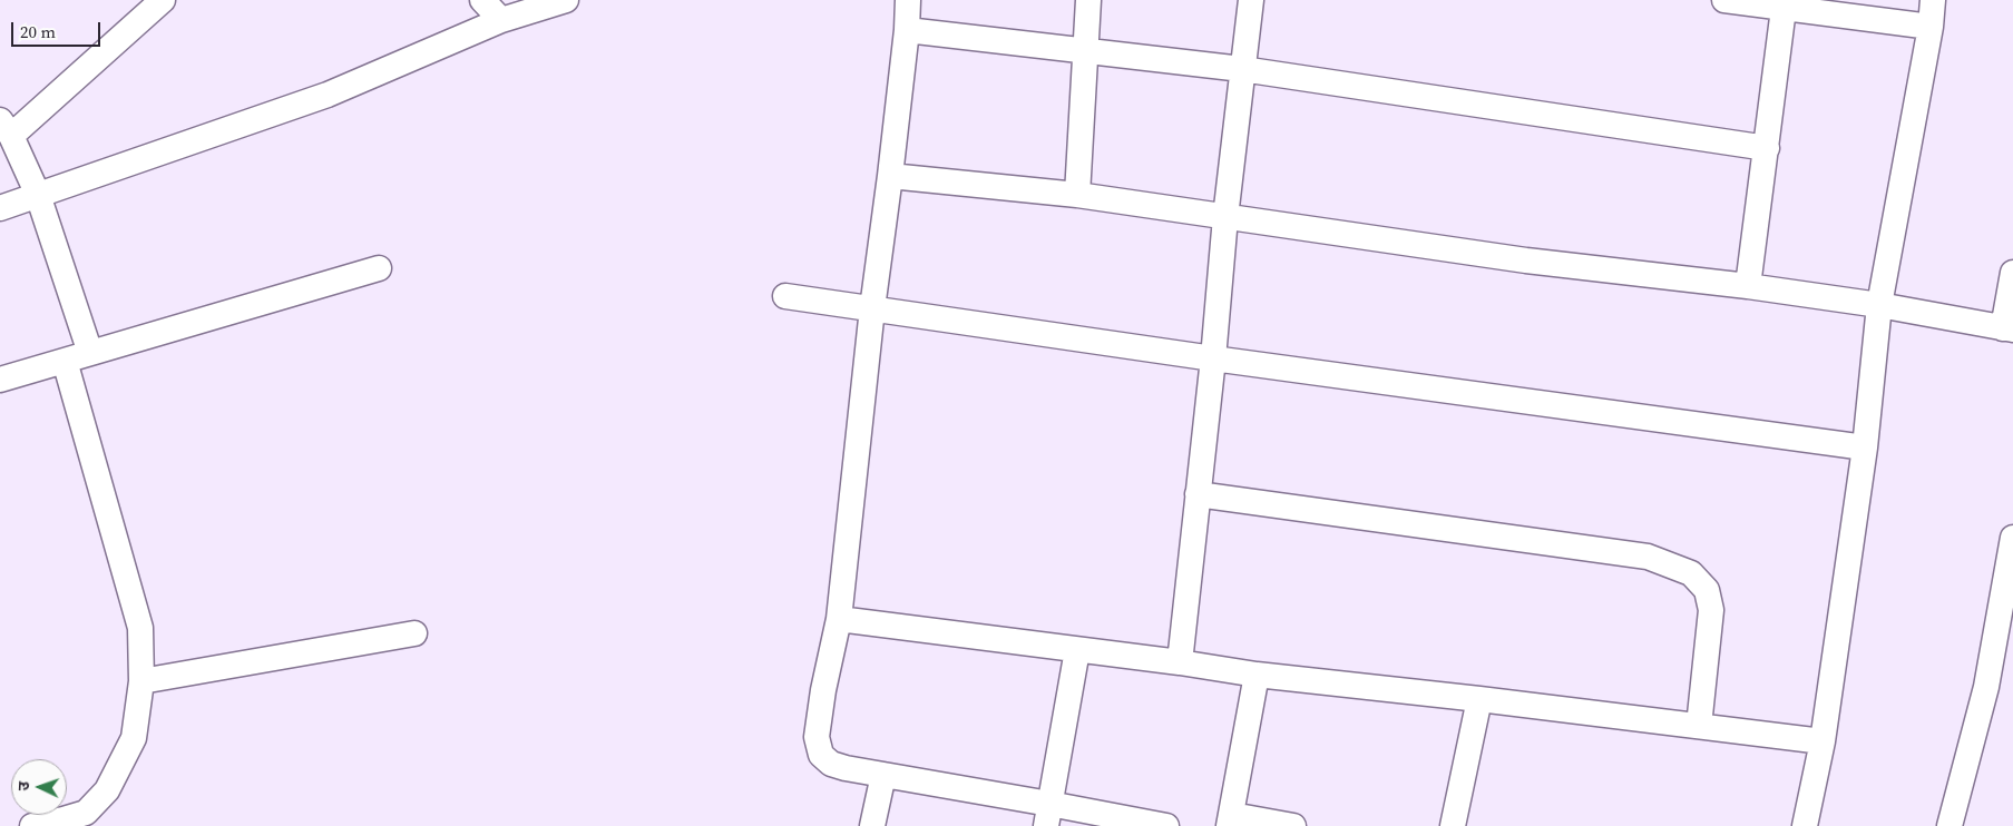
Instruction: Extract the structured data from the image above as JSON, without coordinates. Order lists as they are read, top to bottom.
{
  "scale_bar": "20 m",
  "north": "left"
}
